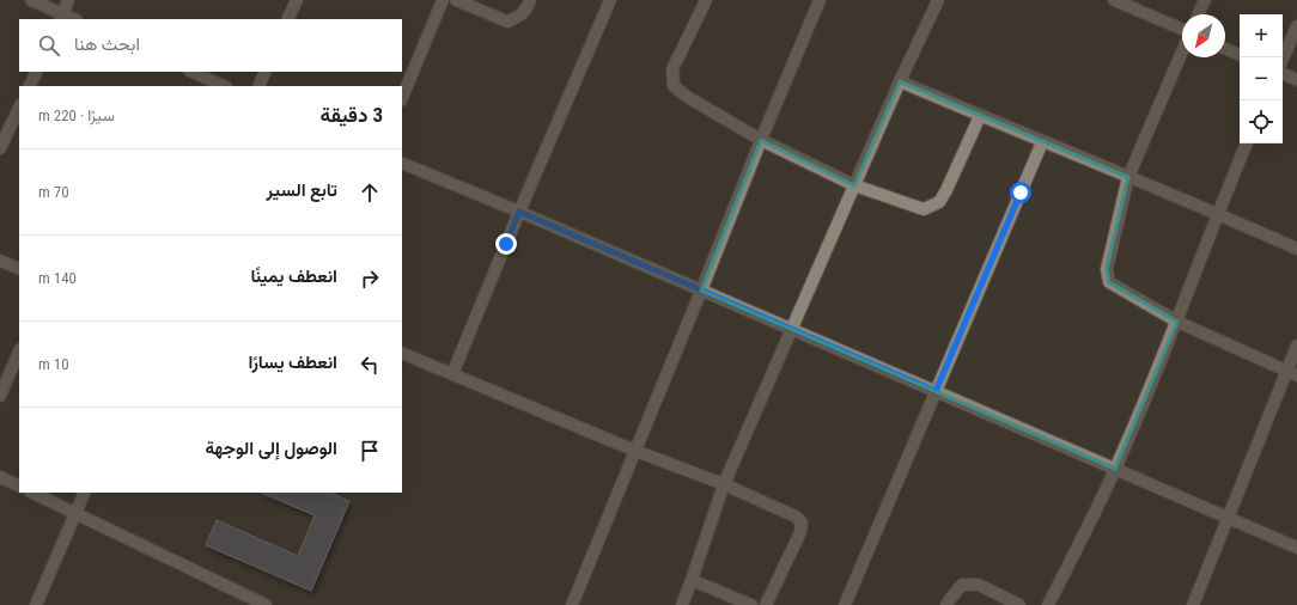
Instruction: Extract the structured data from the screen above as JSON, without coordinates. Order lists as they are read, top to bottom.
{
  "north": "bottom left",
  "page": {
    "map_buttons": ["+", "−"],
    "search": "ابحث هنا",
    "heading": ["3 دقيقة", "سيرًا · 220 m"],
    "list": [
      ["تابع السير", "70 m"],
      ["انعطف يمينًا", "140 m"],
      ["انعطف يسارًا", "10 m"],
      "الوصول إلى الوجهة"
    ]
  }
}
